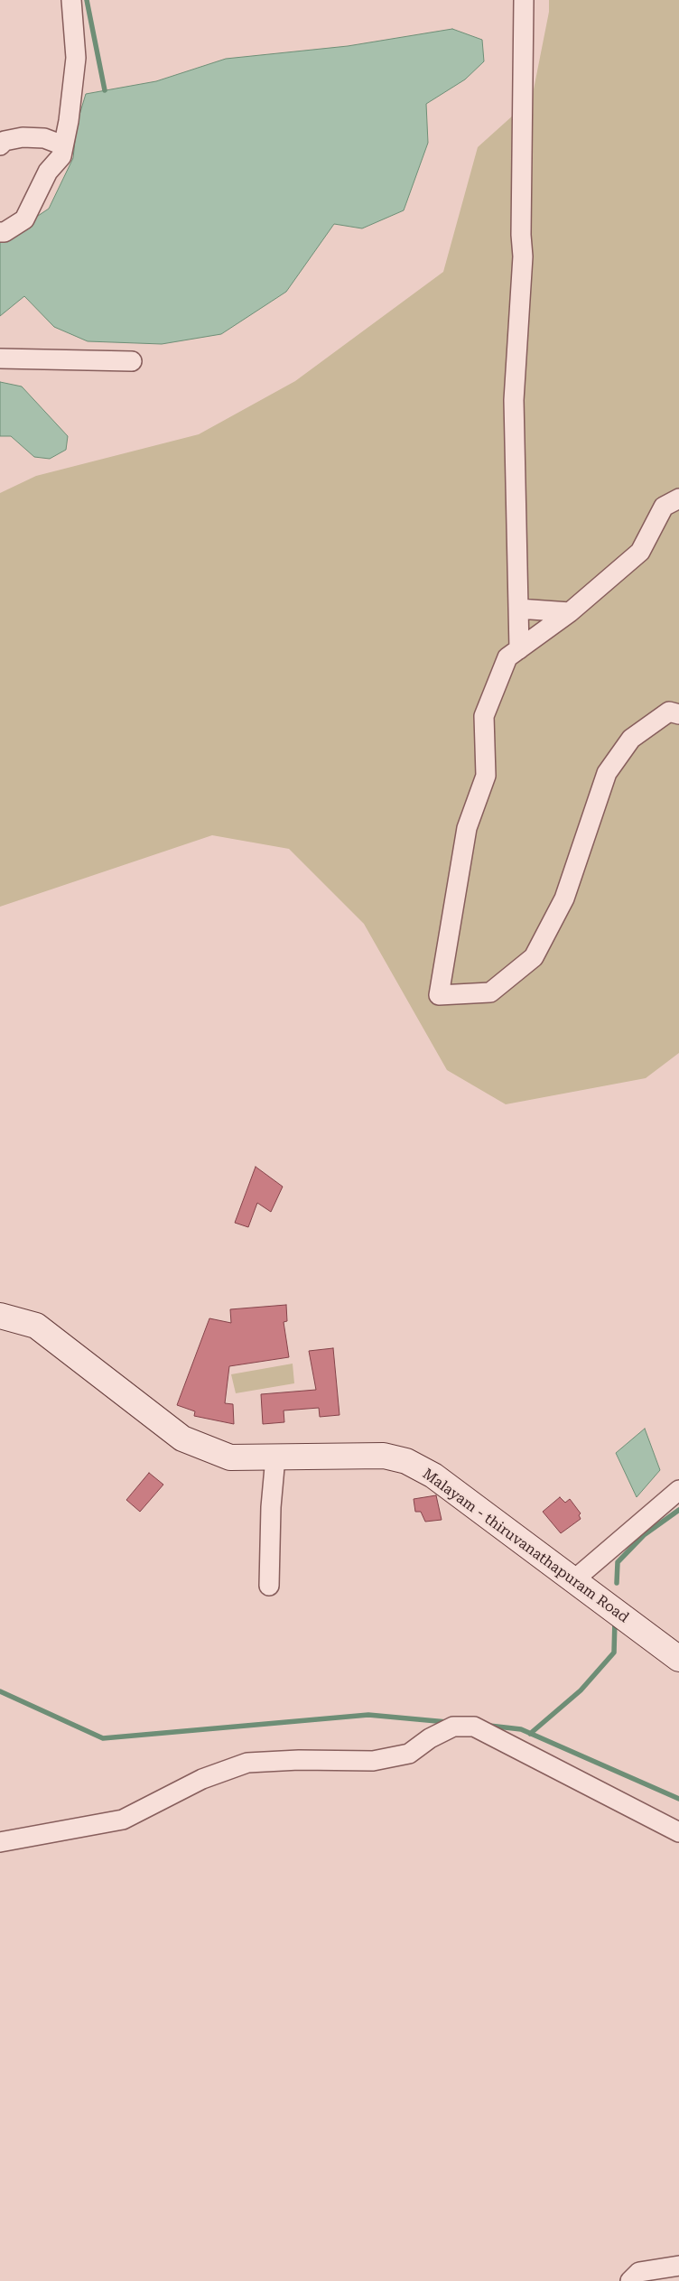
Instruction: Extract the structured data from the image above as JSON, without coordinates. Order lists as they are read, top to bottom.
{
  "streets": {
    "main road": ["Malayam - thiruvanathapuram Road"]
  }
}
